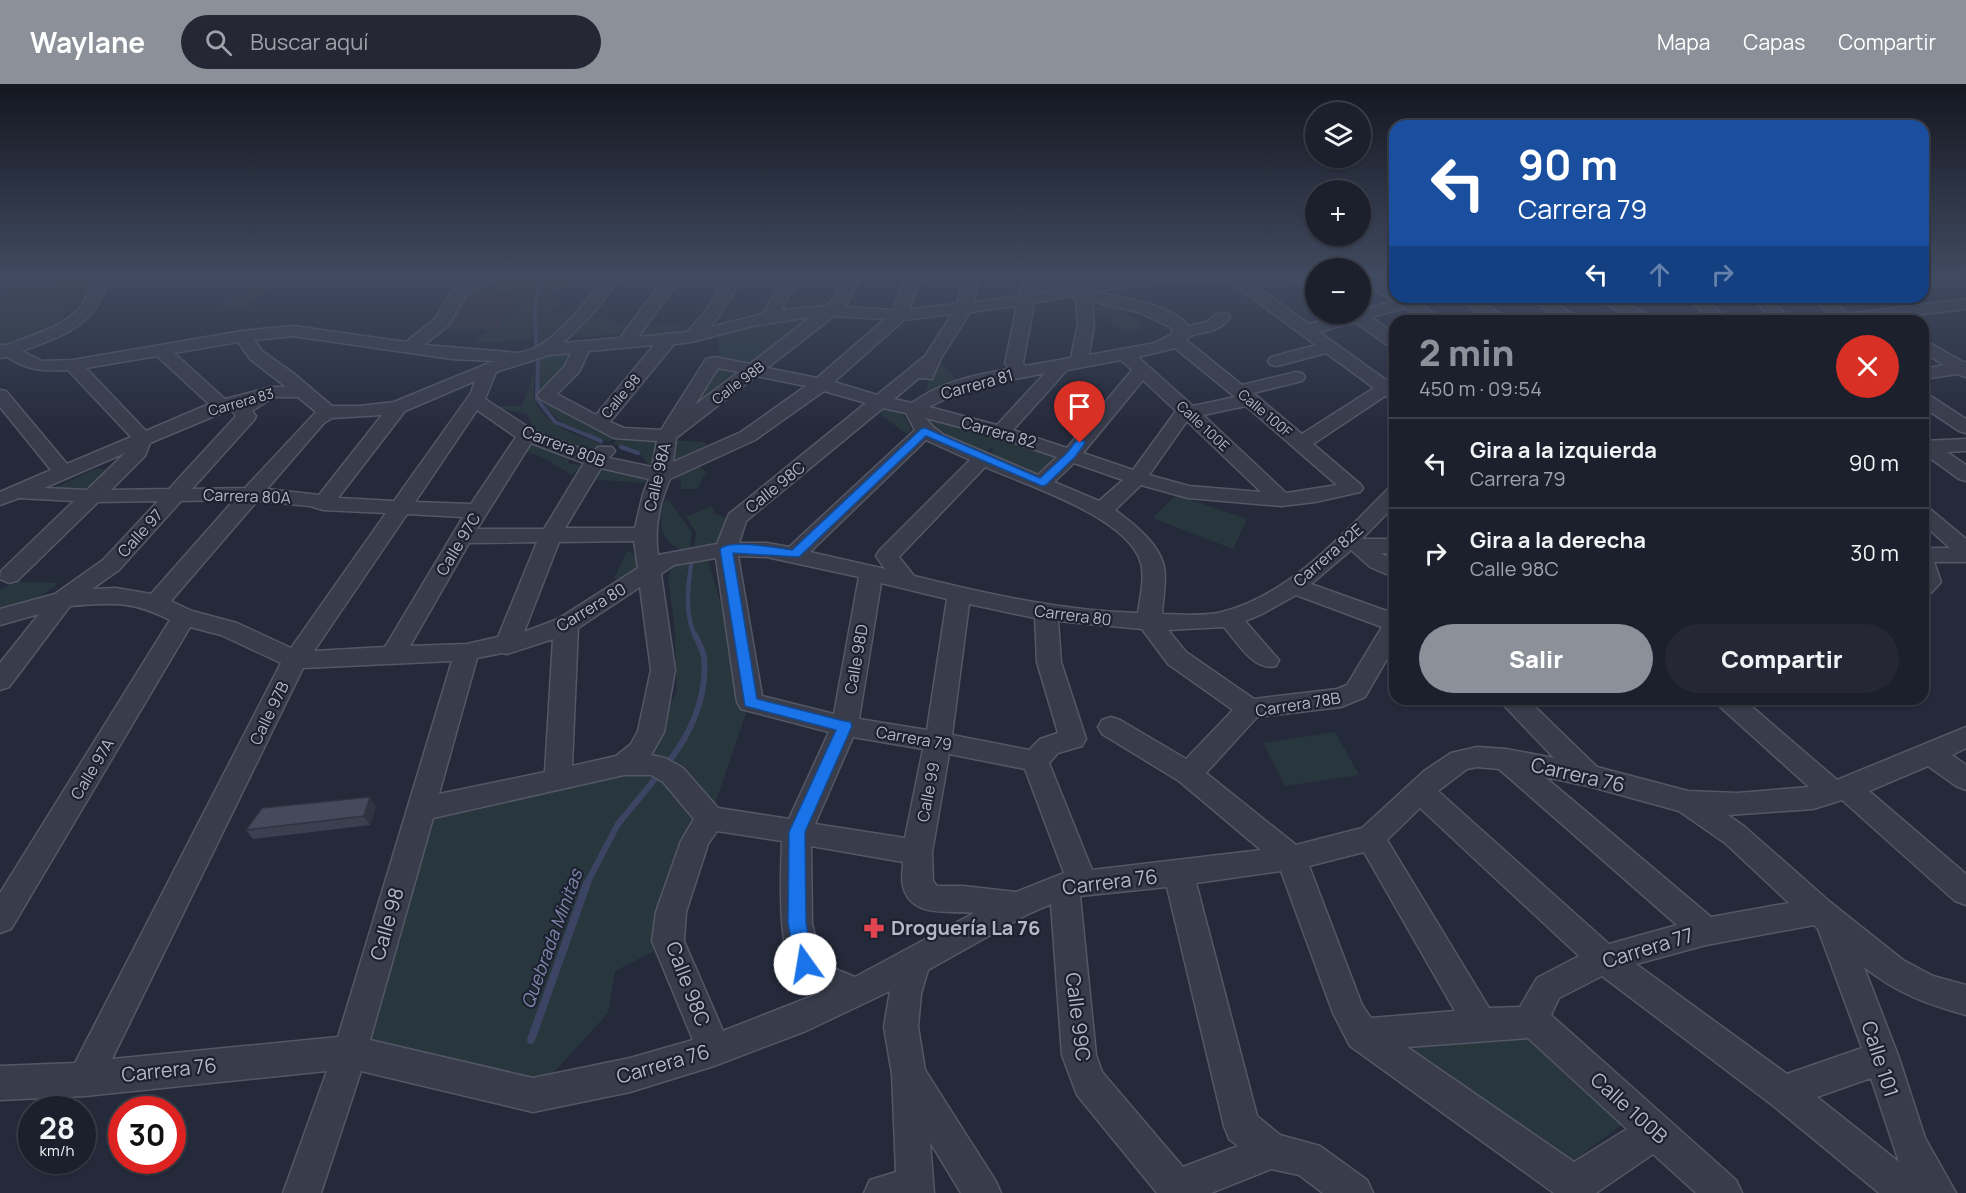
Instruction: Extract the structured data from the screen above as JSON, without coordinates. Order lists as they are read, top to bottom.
{
  "streets": {
    "street": [
      "Calle 98B",
      "Carrera 81",
      "Calle 98",
      "Carrera 83",
      "Calle 100F",
      "Calle 100E",
      "Carrera 82",
      "Carrera 80B",
      "Calle 98A",
      "Calle 98C",
      "Carrera 80A",
      "Calle 97",
      "Calle 97C",
      "Carrera 82E",
      "Carrera 80",
      "Calle 98D",
      "Carrera 78B",
      "Calle 97B",
      "Carrera 79",
      "Calle 97A",
      "Carrera 76",
      "Calle 99",
      "Carrera 77",
      "Calle 99C",
      "Calle 101",
      "Calle 100B"
    ]
  },
  "crossings": [
    ["Calle 98B", "Carrera 82"],
    ["Calle 98B", "Carrera 80B"],
    ["Calle 98B", "Calle 98A"],
    ["Carrera 81", "Calle 100F"],
    ["Carrera 81", "Calle 100E"],
    ["Carrera 81", "Carrera 82"],
    ["Carrera 81", "Calle 98C"],
    ["Calle 98", "Carrera 80B"],
    ["Calle 98", "Carrera 80"],
    ["Calle 98", "Carrera 76"],
    ["Carrera 83", "Carrera 80A"],
    ["Carrera 83", "Calle 97"],
    ["Calle 100F", "Carrera 82"],
    ["Calle 100E", "Carrera 82"],
    ["Carrera 82", "Calle 98A"],
    ["Carrera 82", "Calle 98C"],
    ["Carrera 80B", "Calle 98A"],
    ["Carrera 80B", "Calle 97C"],
    ["Carrera 80B", "Calle 97B"],
    ["Calle 98A", "Carrera 80"],
    ["Calle 98C", "Carrera 80"],
    ["Calle 98C", "Carrera 79"],
    ["Calle 98C", "Carrera 76"],
    ["Carrera 80A", "Calle 97"],
    ["Carrera 80A", "Calle 97C"],
    ["Carrera 80A", "Calle 97B"],
    ["Calle 97", "Carrera 80"],
    ["Calle 97C", "Carrera 80"],
    ["Carrera 82E", "Carrera 80"],
    ["Carrera 80", "Calle 98D"],
    ["Carrera 80", "Calle 97B"],
    ["Carrera 80", "Calle 97A"],
    ["Carrera 80", "Calle 99"],
    ["Calle 98D", "Carrera 79"],
    ["Calle 98D", "Carrera 76"],
    ["Calle 97B", "Carrera 76"],
    ["Carrera 79", "Calle 99"],
    ["Carrera 79", "Calle 99C"],
    ["Carrera 76", "Calle 99"],
    ["Carrera 76", "Calle 99C"],
    ["Carrera 76", "Calle 101"],
    ["Carrera 77", "Calle 101"],
    ["Carrera 77", "Calle 100B"]
  ],
  "water": ["Quebrada Minitas"],
  "places": {
    "pharmacy": ["Droguería La 76"]
  },
  "page": {
    "header": "Waylane",
    "search": "Buscar aquí",
    "nav": ["Mapa", "Capas", "Compartir"],
    "map_buttons": ["+", "−"],
    "turn": ["90 m", "Carrera 79"],
    "heading": ["2 min", "450 m · 09:54"],
    "list": [
      {
        "name": "Gira a la izquierda",
        "note": "Carrera 79",
        "value": "90 m"
      },
      {
        "name": "Gira a la derecha",
        "note": "Calle 98C",
        "value": "30 m"
      }
    ],
    "buttons": ["Salir", "Compartir"],
    "speed": "28 km/h",
    "limit": "30"
  }
}
